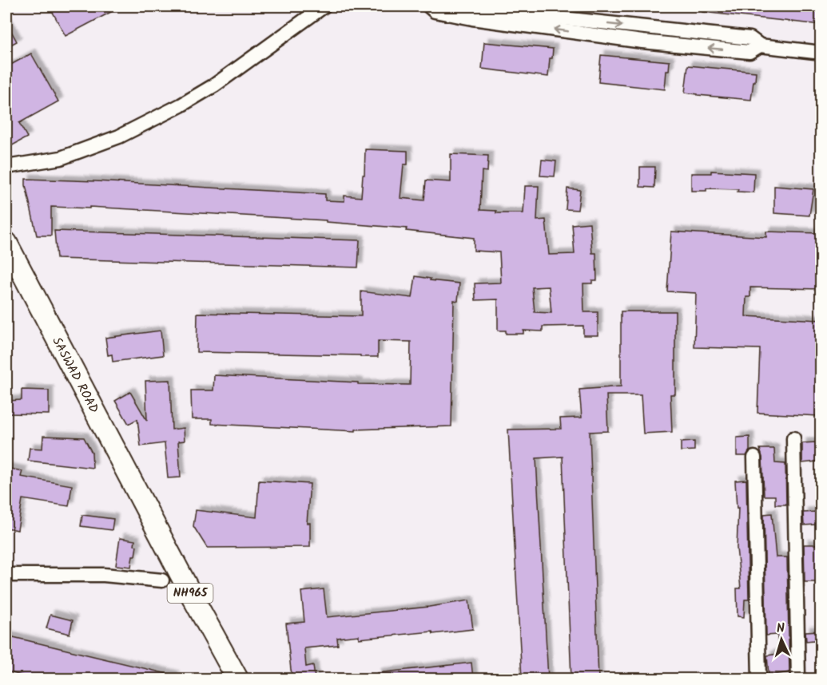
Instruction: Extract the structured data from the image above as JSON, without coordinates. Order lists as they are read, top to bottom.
{
  "streets": {
    "highway": ["SASWAD ROAD", "NH965"]
  },
  "north": "top"
}
